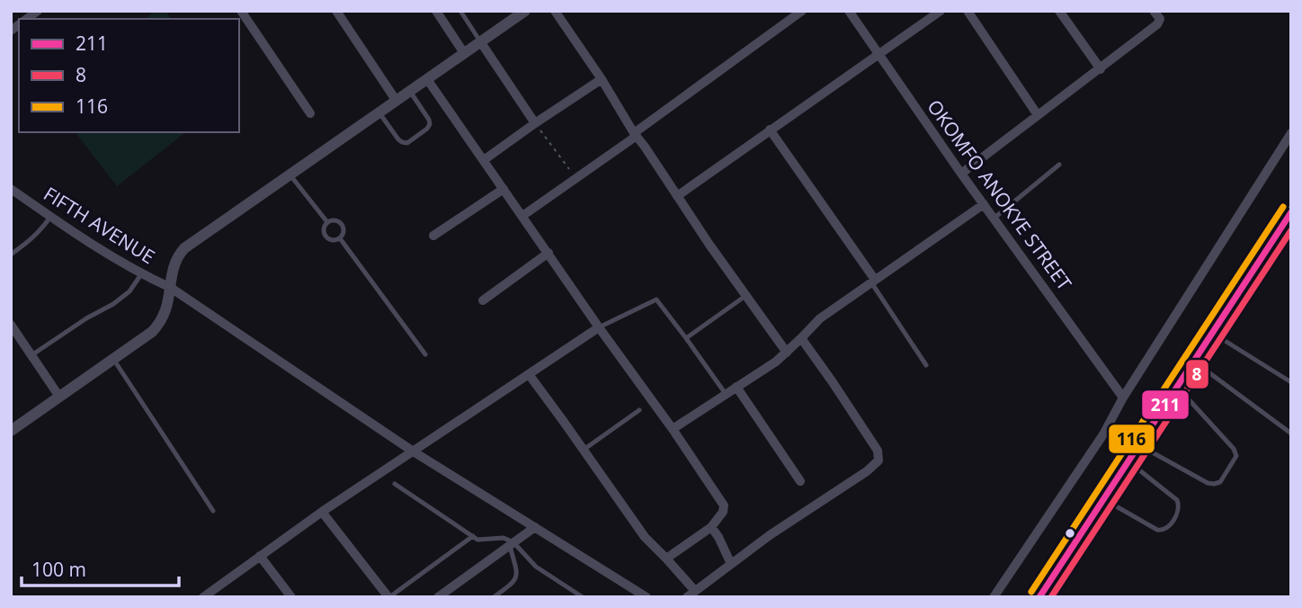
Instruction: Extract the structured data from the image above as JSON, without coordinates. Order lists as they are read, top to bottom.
{
  "streets": {
    "street": ["OKOMFO ANOKYE STREET", "FIFTH AVENUE"]
  },
  "lines": ["transit line 116", "transit line 211", "transit line 8"],
  "legend": ["211", "8", "116"],
  "scale_bar": "100 m"
}
